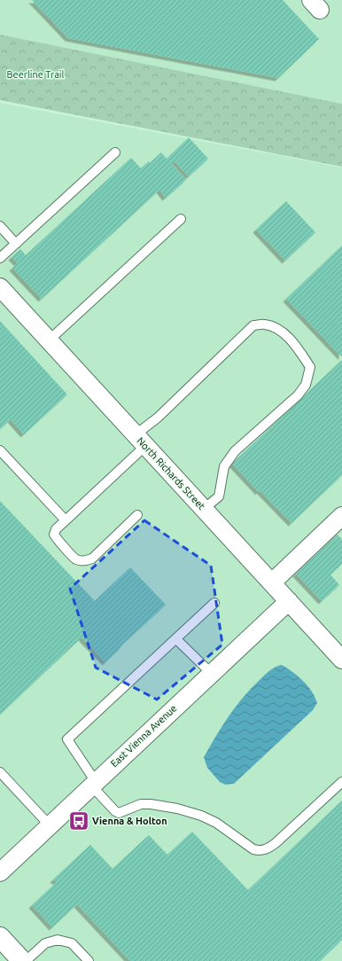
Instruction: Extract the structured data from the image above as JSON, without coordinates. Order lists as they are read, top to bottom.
{
  "streets": {
    "street": ["North Richards Street", "East Vienna Avenue"]
  },
  "crossings": [
    ["North Richards Street", "East Vienna Avenue"]
  ],
  "parks": ["Beerline Trail"],
  "places": {
    "bus stop": ["Vienna & Holton"]
  }
}
